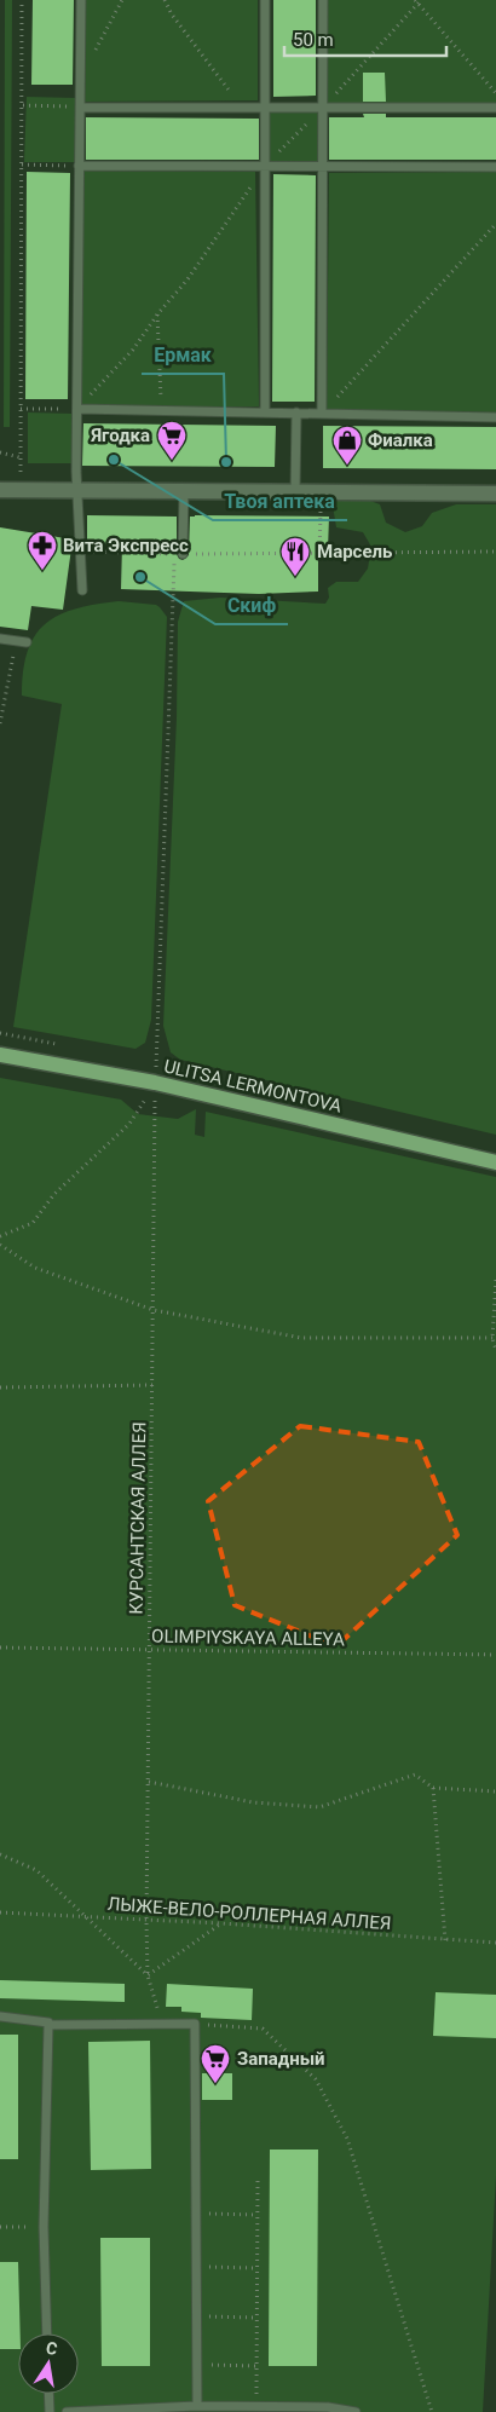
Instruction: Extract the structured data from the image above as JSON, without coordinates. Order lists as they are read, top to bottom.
{
  "streets": {
    "main road": ["ULITSA LERMONTOVA"],
    "path": ["КУРСАНТСКАЯ АЛЛЕЯ", "OLIMPIYSKAYA ALLEYA", "ЛЫЖЕ-ВЕЛО-РОЛЛЕРНАЯ АЛЛЕЯ"]
  },
  "crossings": [
    ["ULITSA LERMONTOVA", "КУРСАНТСКАЯ АЛЛЕЯ"],
    ["КУРСАНТСКАЯ АЛЛЕЯ", "OLIMPIYSKAYA ALLEYA"],
    ["КУРСАНТСКАЯ АЛЛЕЯ", "ЛЫЖЕ-ВЕЛО-РОЛЛЕРНАЯ АЛЛЕЯ"]
  ],
  "places": {
    "other": ["Твоя аптека", "Ермак", "Скиф"],
    "supermarket": ["Ягодка", "Западный"],
    "shop": ["Фиалка"],
    "pharmacy": ["Вита Экспресс"],
    "restaurant": ["Марсель"]
  },
  "scale_bar": "50 m",
  "north": "top"
}
